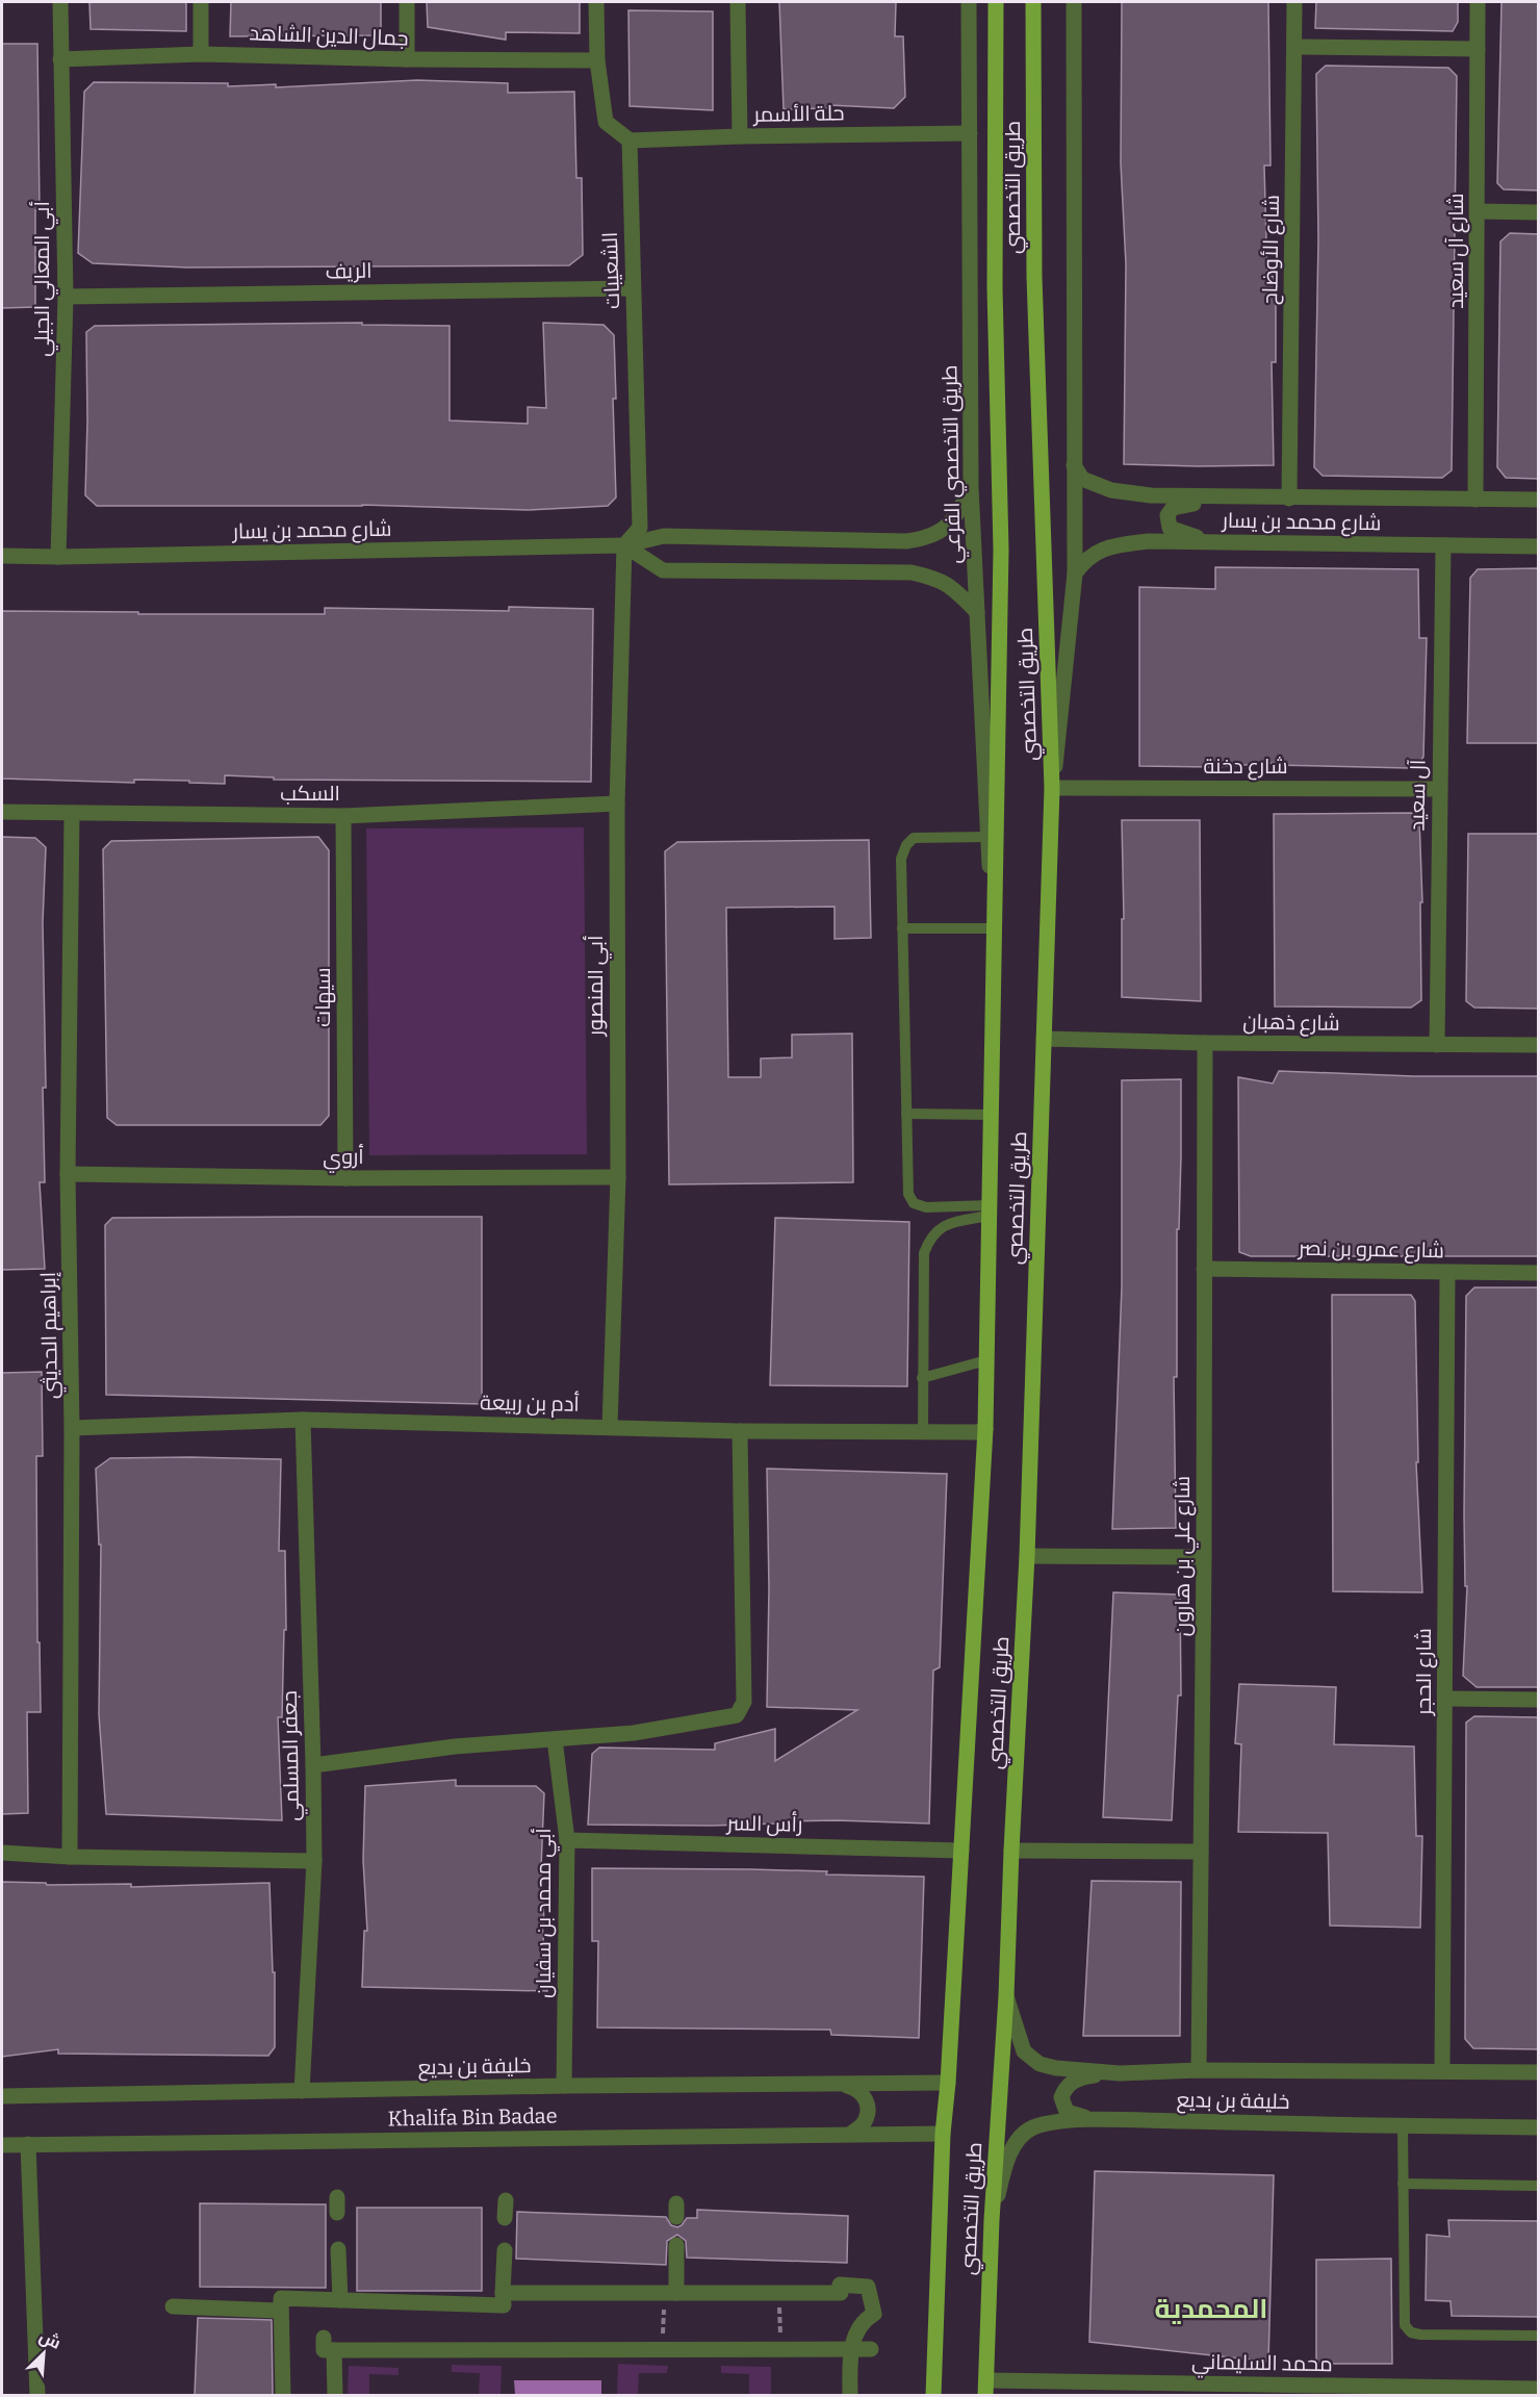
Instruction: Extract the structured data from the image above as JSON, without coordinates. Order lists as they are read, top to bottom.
{
  "streets": {
    "main road": ["طريق التخصصي"],
    "street": [
      "جمال الدين الشاهد",
      "حلة الأسمر",
      "شارع الأوضاح",
      "شارع آل سعيد",
      "الريف",
      "الشعيبات",
      "أبي المعالي الجيلي",
      "طريق التخصصي الفرعي",
      "شارع محمد بن يسار",
      "شارع دخنة",
      "السكب",
      "آل سعيد",
      "أبي المنصور",
      "سيهات",
      "شارع ذهبان",
      "أروي",
      "شارع عمرو بن نصر",
      "إبراهيم الحديثي",
      "أدم بن ربيعة",
      "شارع علي بن هارون",
      "شارع الحجر",
      "جعفر المسلمي",
      "رأس السر",
      "أبي محمد بن سفيان",
      "خليفة بن بديع",
      "Khalifa Bin Badae",
      "محمد السليماني"
    ]
  },
  "crossings": [
    ["جمال الدين الشاهد", "أبي المعالي الجيلي"],
    ["حلة الأسمر", "الشعيبات"],
    ["حلة الأسمر", "طريق التخصصي الفرعي"],
    ["طريق التخصصي", "طريق التخصصي الفرعي"],
    ["طريق التخصصي", "شارع دخنة"],
    ["طريق التخصصي", "شارع ذهبان"],
    ["طريق التخصصي", "أدم بن ربيعة"],
    ["طريق التخصصي", "رأس السر"],
    ["طريق التخصصي", "خليفة بن بديع"],
    ["طريق التخصصي", "Khalifa Bin Badae"],
    ["طريق التخصصي", "محمد السليماني"],
    ["شارع الأوضاح", "شارع محمد بن يسار"],
    ["شارع آل سعيد", "شارع محمد بن يسار"],
    ["الريف", "الشعيبات"],
    ["الريف", "أبي المعالي الجيلي"],
    ["الشعيبات", "شارع محمد بن يسار"],
    ["الشعيبات", "أبي المنصور"],
    ["أبي المعالي الجيلي", "شارع محمد بن يسار"],
    ["طريق التخصصي الفرعي", "شارع محمد بن يسار"],
    ["شارع محمد بن يسار", "آل سعيد"],
    ["شارع محمد بن يسار", "أبي المنصور"],
    ["شارع دخنة", "آل سعيد"],
    ["السكب", "أبي المنصور"],
    ["السكب", "سيهات"],
    ["السكب", "إبراهيم الحديثي"],
    ["آل سعيد", "شارع ذهبان"],
    ["أبي المنصور", "أروي"],
    ["أبي المنصور", "أدم بن ربيعة"],
    ["سيهات", "أروي"],
    ["شارع ذهبان", "شارع علي بن هارون"],
    ["أروي", "إبراهيم الحديثي"],
    ["شارع عمرو بن نصر", "شارع علي بن هارون"],
    ["شارع عمرو بن نصر", "شارع الحجر"],
    ["إبراهيم الحديثي", "أدم بن ربيعة"],
    ["أدم بن ربيعة", "جعفر المسلمي"],
    ["شارع علي بن هارون", "خليفة بن بديع"],
    ["شارع الحجر", "خليفة بن بديع"],
    ["جعفر المسلمي", "خليفة بن بديع"],
    ["رأس السر", "أبي محمد بن سفيان"],
    ["أبي محمد بن سفيان", "خليفة بن بديع"]
  ],
  "districts": ["المحمدية"],
  "north": "top right"
}
